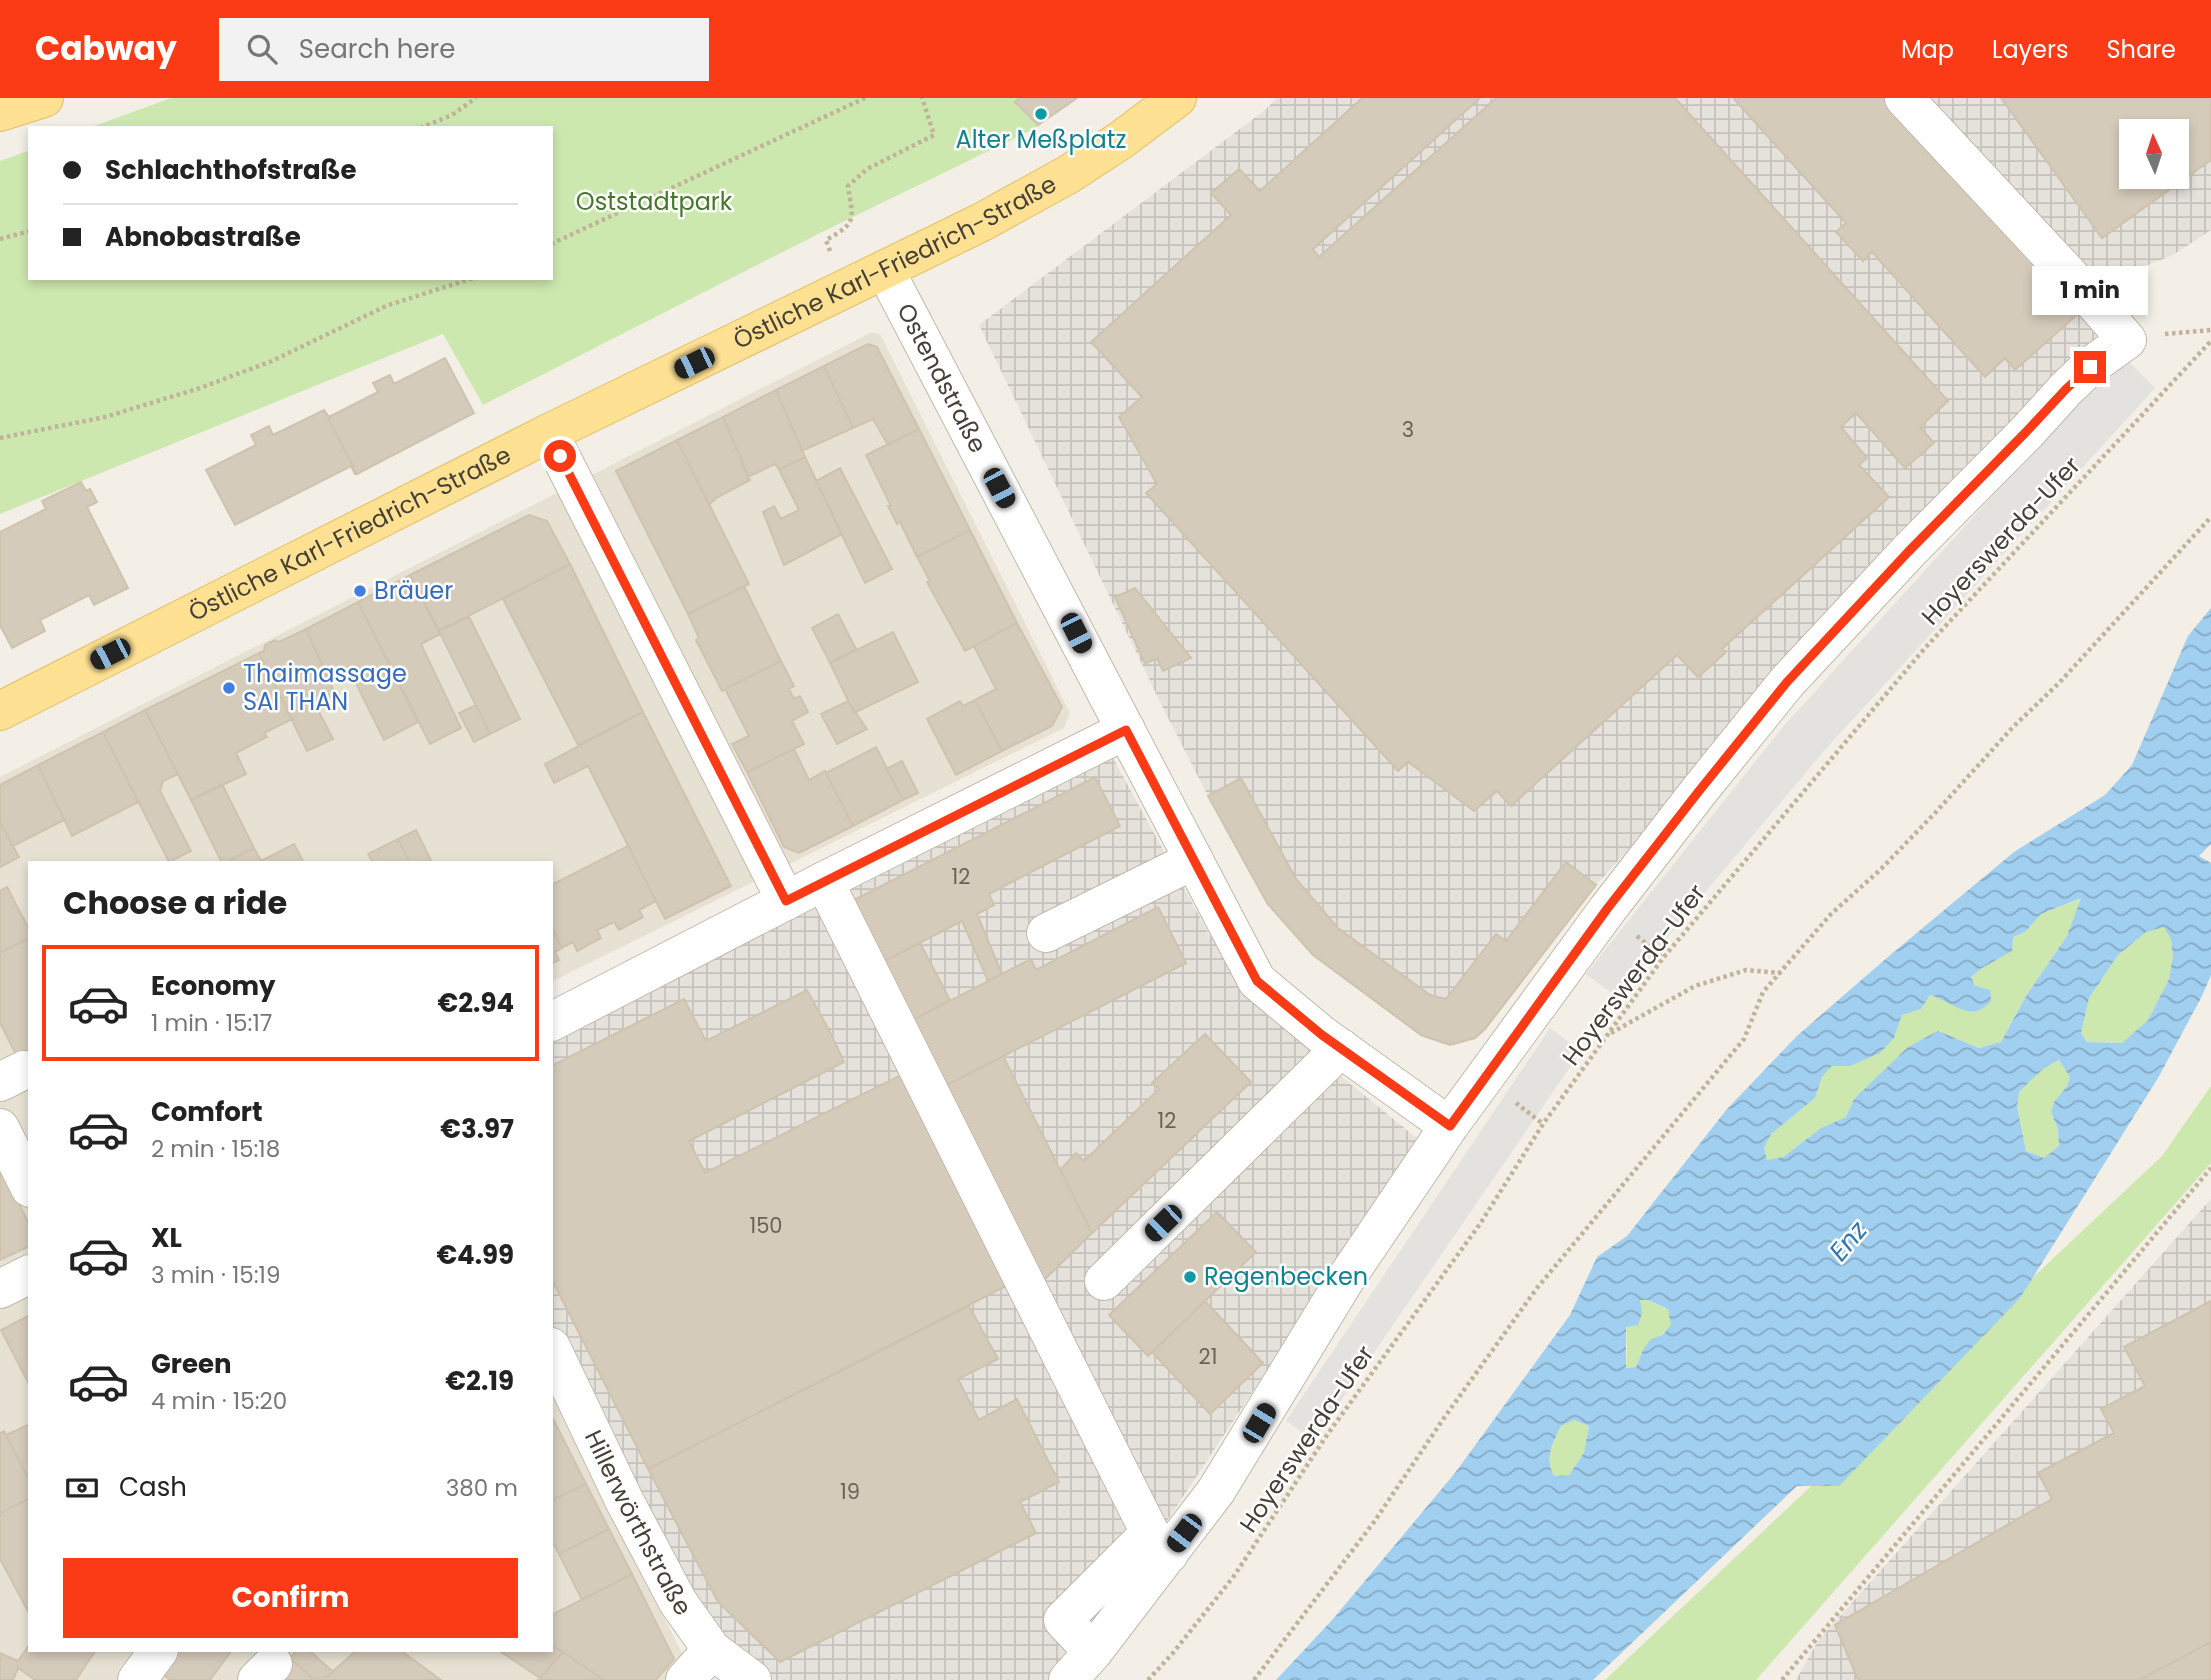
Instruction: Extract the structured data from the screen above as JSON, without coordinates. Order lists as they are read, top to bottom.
{
  "streets": {
    "main road": ["Östliche Karl-Friedrich-Straße"],
    "street": ["Ostendstraße", "Hillerwörthstraße"],
    "path": ["Hoyerswerda-Ufer"]
  },
  "crossings": [
    ["Östliche Karl-Friedrich-Straße", "Ostendstraße"]
  ],
  "water": ["Enz"],
  "parks": ["Oststadtpark"],
  "places": [
    "Alter Meßplatz",
    "Bräuer",
    "Thaimassage SAI THAN",
    "Regenbecken"
  ],
  "house_numbers": [
    "3",
    "12",
    "12",
    "150",
    "21",
    "19"
  ],
  "north": "top",
  "page": {
    "header": "Cabway",
    "search": "Search here",
    "nav": ["Map", "Layers", "Share"],
    "banner": ["Schlachthofstraße", "Abnobastraße"],
    "bubble": "1 min",
    "heading": "Choose a ride",
    "list": [
      {
        "name": "Economy",
        "note": "1 min · 15:17",
        "value": "€2.94"
      },
      {
        "name": "Comfort",
        "note": "2 min · 15:18",
        "value": "€3.97"
      },
      {
        "name": "XL",
        "note": "3 min · 15:19",
        "value": "€4.99"
      },
      {
        "name": "Green",
        "note": "4 min · 15:20",
        "value": "€2.19"
      }
    ],
    "pay": ["Cash", "380 m"],
    "buttons": "Confirm"
  }
}
